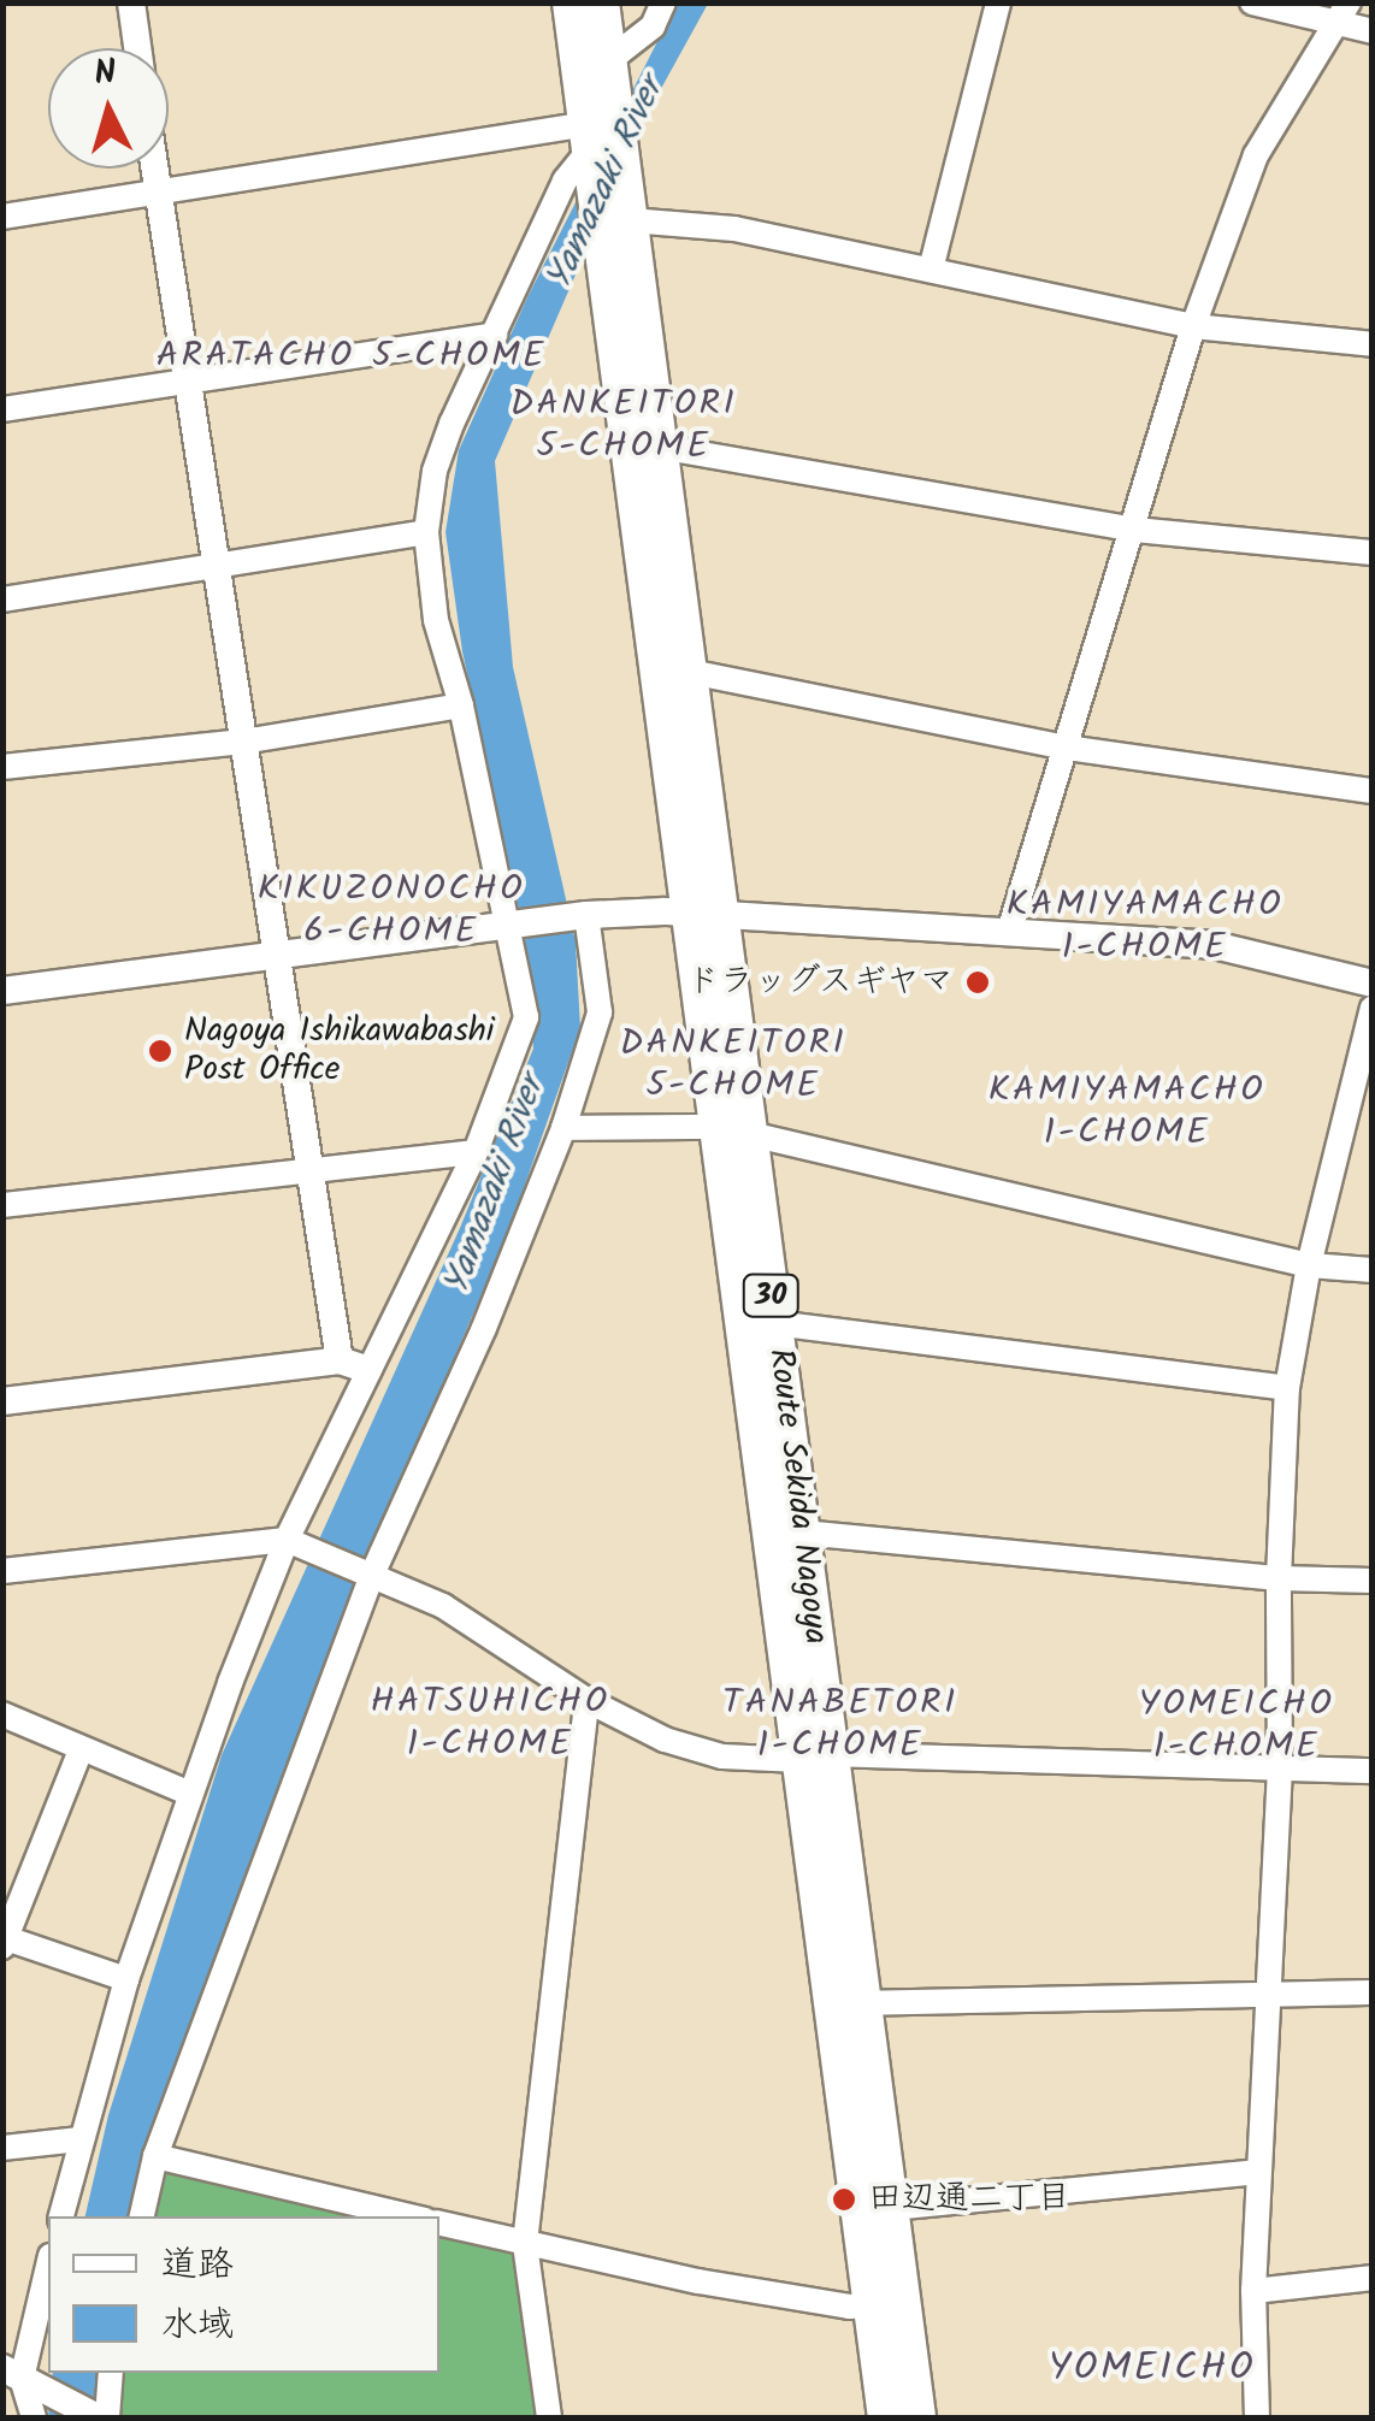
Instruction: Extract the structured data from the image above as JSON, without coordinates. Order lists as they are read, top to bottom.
{
  "streets": {
    "main road": ["30", "Route Sekida Nagoya"]
  },
  "districts": [
    "ARATACHO 5-CHOME",
    "DANKEITORI 5-CHOME",
    "KIKUZONOCHO 6-CHOME",
    "KAMIYAMACHO 1-CHOME",
    "DANKEITORI 5-CHOME",
    "KAMIYAMACHO 1-CHOME",
    "HATSUHICHO 1-CHOME",
    "TANABETORI 1-CHOME",
    "YOMEICHO 1-CHOME",
    "YOMEICHO"
  ],
  "water": ["Yamazaki River"],
  "places": ["ドラッグスギヤマ", "Nagoya Ishikawabashi Post Office", "田辺通二丁目"],
  "legend": ["道路", "水域"],
  "north": "top"
}
